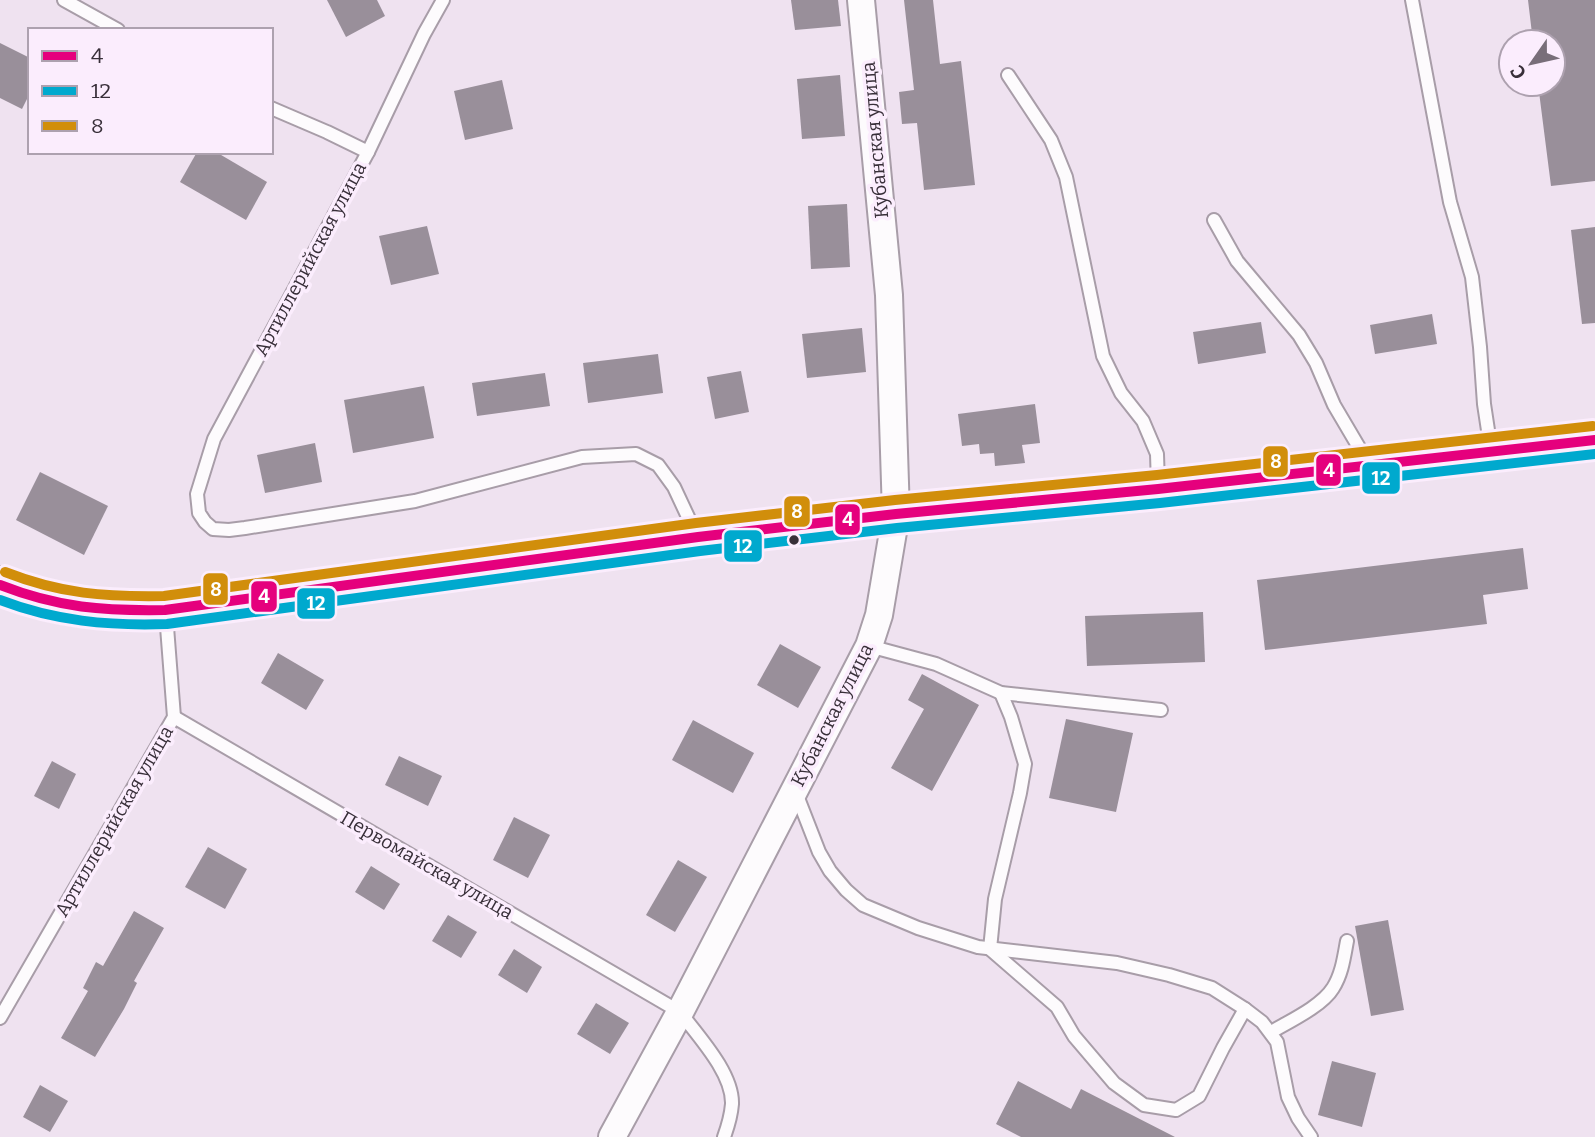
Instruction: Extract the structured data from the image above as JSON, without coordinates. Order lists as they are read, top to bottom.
{
  "streets": {
    "street": ["Кубанская улица"],
    "lane": ["Артиллерийская улица", "Первомайская улица"]
  },
  "crossings": [
    ["Кубанская улица", "Первомайская улица"],
    ["Артиллерийская улица", "Первомайская улица"]
  ],
  "lines": ["transit line 8", "transit line 4", "transit line 12"],
  "legend": ["4", "12", "8"],
  "north": "bottom left"
}
